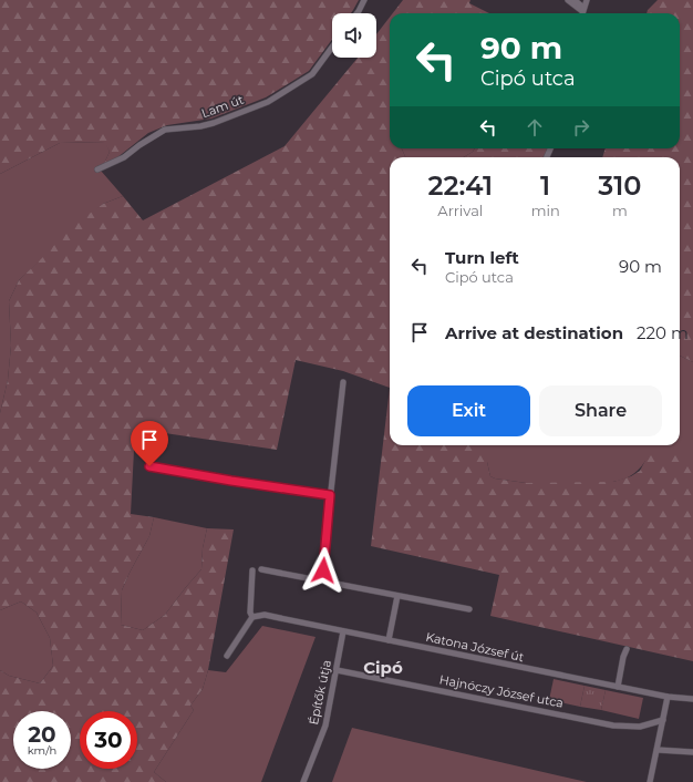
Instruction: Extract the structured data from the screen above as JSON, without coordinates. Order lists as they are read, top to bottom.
{
  "streets": {
    "street": [
      "Lam út",
      "Katona József út",
      "Hajnóczy József utca",
      "Építők útja"
    ]
  },
  "crossings": [
    ["Katona József út", "Építők útja"],
    ["Hajnóczy József utca", "Építők útja"]
  ],
  "districts": ["Cipó"],
  "page": {
    "turn": ["90 m", "Cipó utca"],
    "eta": [
      "22:41",
      "Arrival",
      "1",
      "min",
      "310",
      "m"
    ],
    "list": [
      {
        "name": "Turn left",
        "note": "Cipó utca",
        "value": "90 m"
      },
      {
        "name": "Arrive at destination",
        "value": "220 m"
      }
    ],
    "buttons": ["Exit", "Share"],
    "speed": "20 km/h",
    "limit": "30"
  }
}
